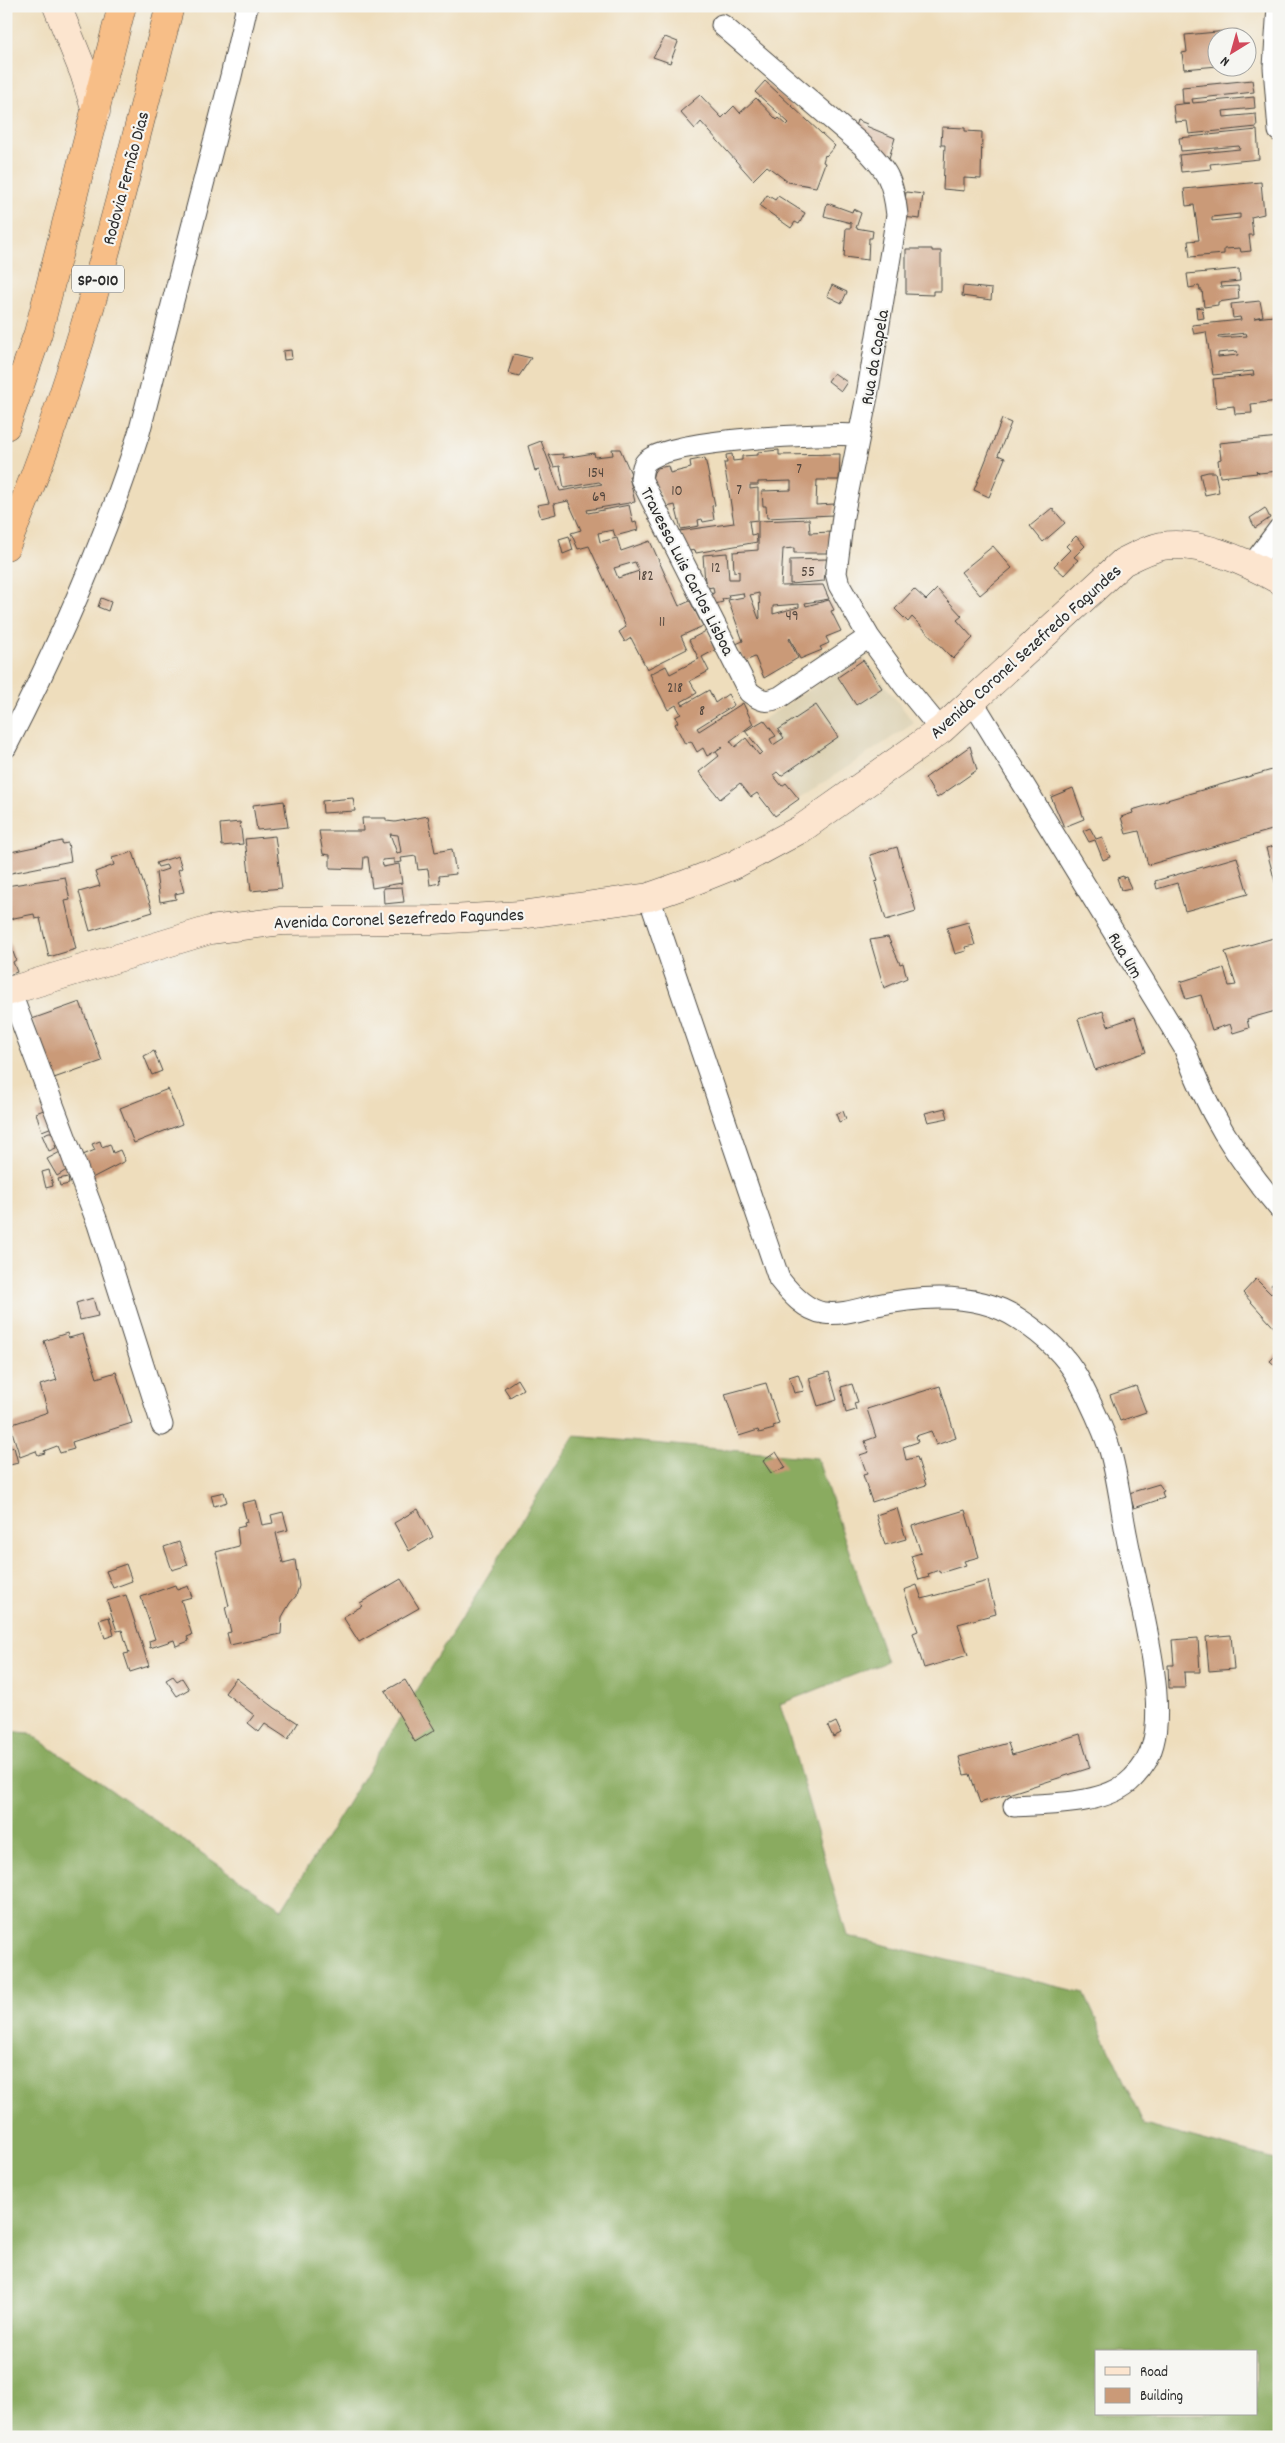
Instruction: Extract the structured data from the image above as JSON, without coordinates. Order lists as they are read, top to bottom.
{
  "streets": {
    "highway": ["Rodovia Fernão Dias", "SP-010"],
    "main road": ["Avenida Coronel Sezefredo Fagundes"],
    "street": ["Rua da Capela", "Travessa Luis Carlos Lisboa", "Rua Um"]
  },
  "crossings": [
    ["Rua da Capela", "Travessa Luis Carlos Lisboa"],
    ["Rua da Capela", "Avenida Coronel Sezefredo Fagundes"],
    ["Avenida Coronel Sezefredo Fagundes", "Rua Um"]
  ],
  "house_numbers": [
    "7",
    "154",
    "7",
    "10",
    "69",
    "12",
    "55",
    "182",
    "49",
    "11",
    "218",
    "8"
  ],
  "legend": ["Road", "Building"],
  "north": "bottom left"
}
